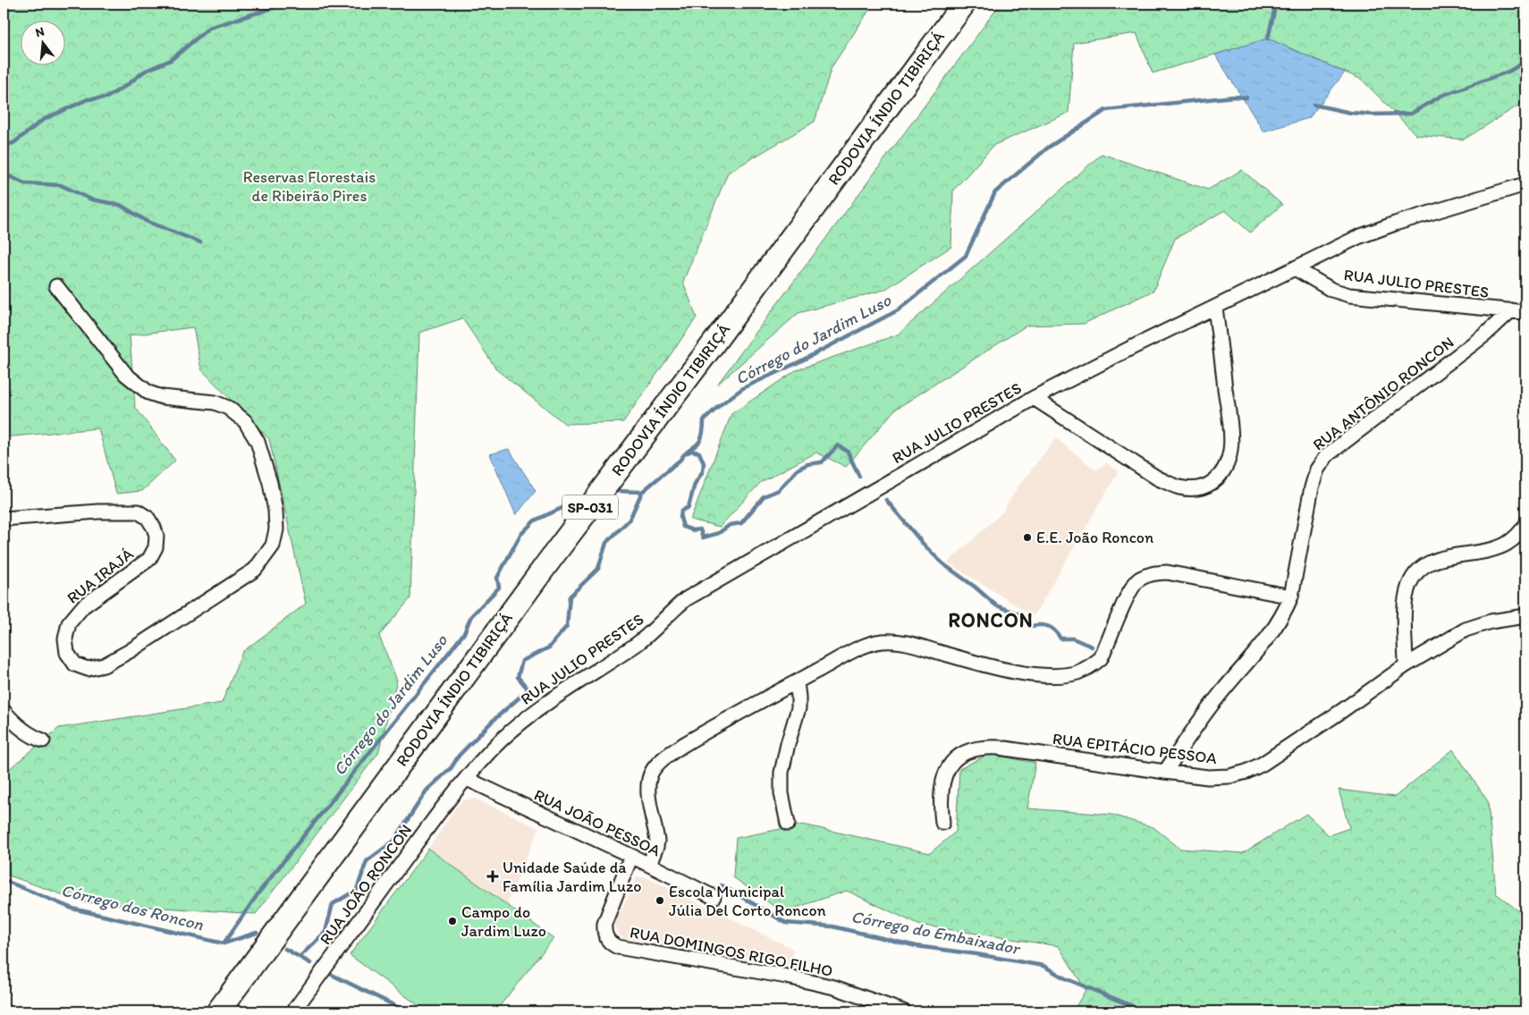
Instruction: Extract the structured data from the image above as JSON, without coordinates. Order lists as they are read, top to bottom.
{
  "streets": {
    "highway": ["RODOVIA ÍNDIO TIBIRIÇÁ", "SP-031"],
    "street": [
      "RUA JULIO PRESTES",
      "RUA ANTÔNIO RONCON",
      "RUA IRAJÁ",
      "RUA EPITÁCIO PESSOA",
      "RUA JOÃO PESSOA",
      "RUA JOÃO RONCON",
      "RUA DOMINGOS RIGO FILHO"
    ]
  },
  "crossings": [
    ["RUA JULIO PRESTES", "RUA ANTÔNIO RONCON"],
    ["RUA JULIO PRESTES", "RUA JOÃO PESSOA"],
    ["RUA JULIO PRESTES", "RUA JOÃO RONCON"],
    ["RUA ANTÔNIO RONCON", "RUA EPITÁCIO PESSOA"],
    ["RUA JOÃO PESSOA", "RUA JOÃO RONCON"],
    ["RUA JOÃO PESSOA", "RUA DOMINGOS RIGO FILHO"]
  ],
  "districts": ["RONCON"],
  "water": ["Córrego do Jardim Luso", "Córrego dos Roncon", "Córrego do Embaixador"],
  "parks": ["Reservas Florestais de Ribeirão Pires"],
  "places": {
    "other": ["E.E. João Roncon", "Escola Municipal Júlia Del Corto Roncon", "Campo do Jardim Luzo"],
    "health": ["Unidade Saúde da Família Jardim Luzo"]
  },
  "north": "top"
}
